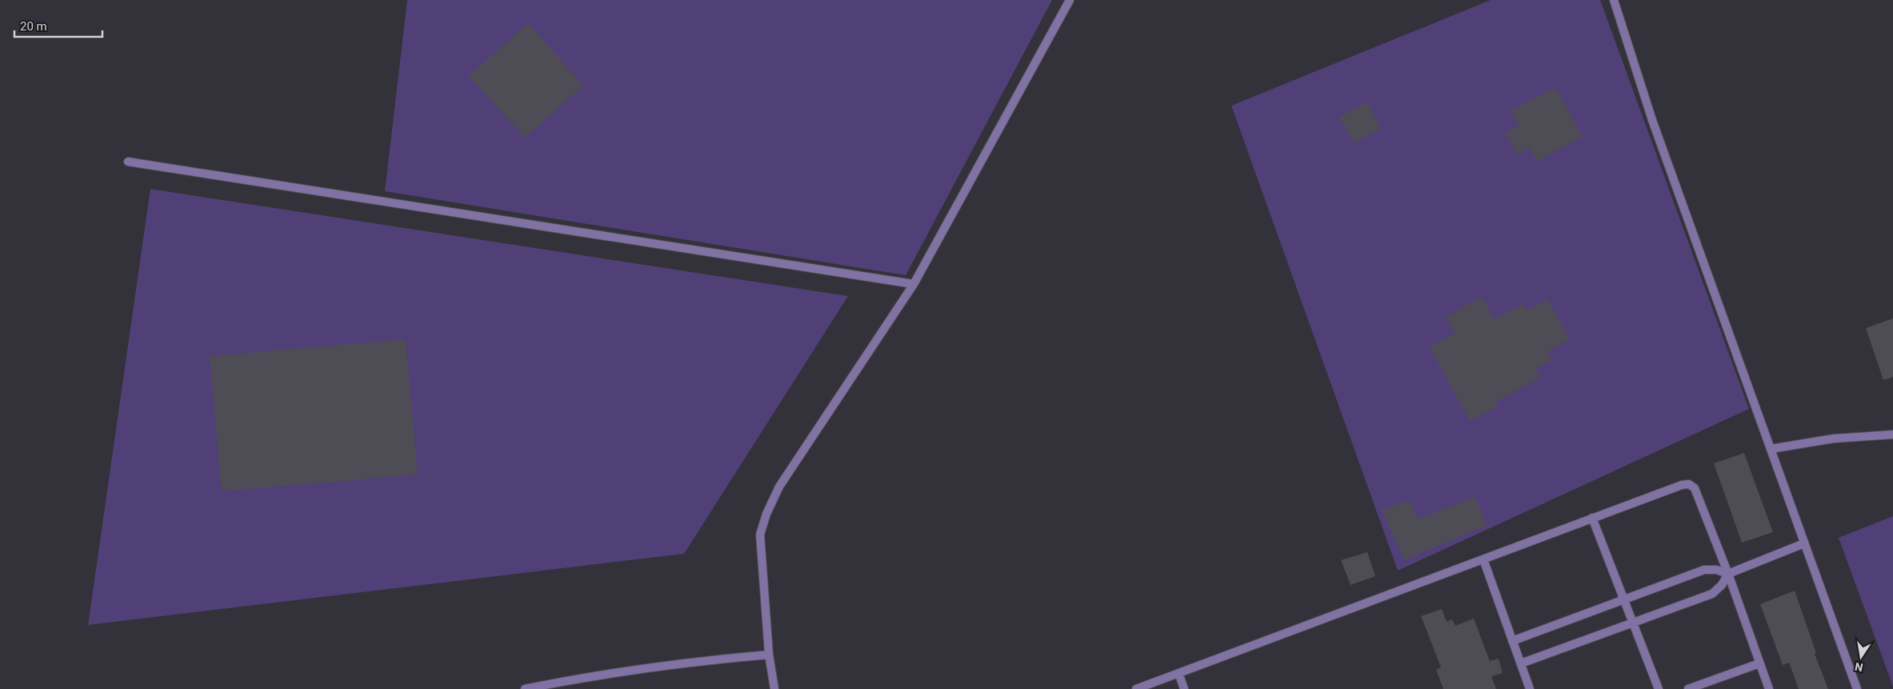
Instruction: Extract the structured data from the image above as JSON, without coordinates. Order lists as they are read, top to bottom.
{
  "scale_bar": "20 m",
  "north": "bottom"
}
